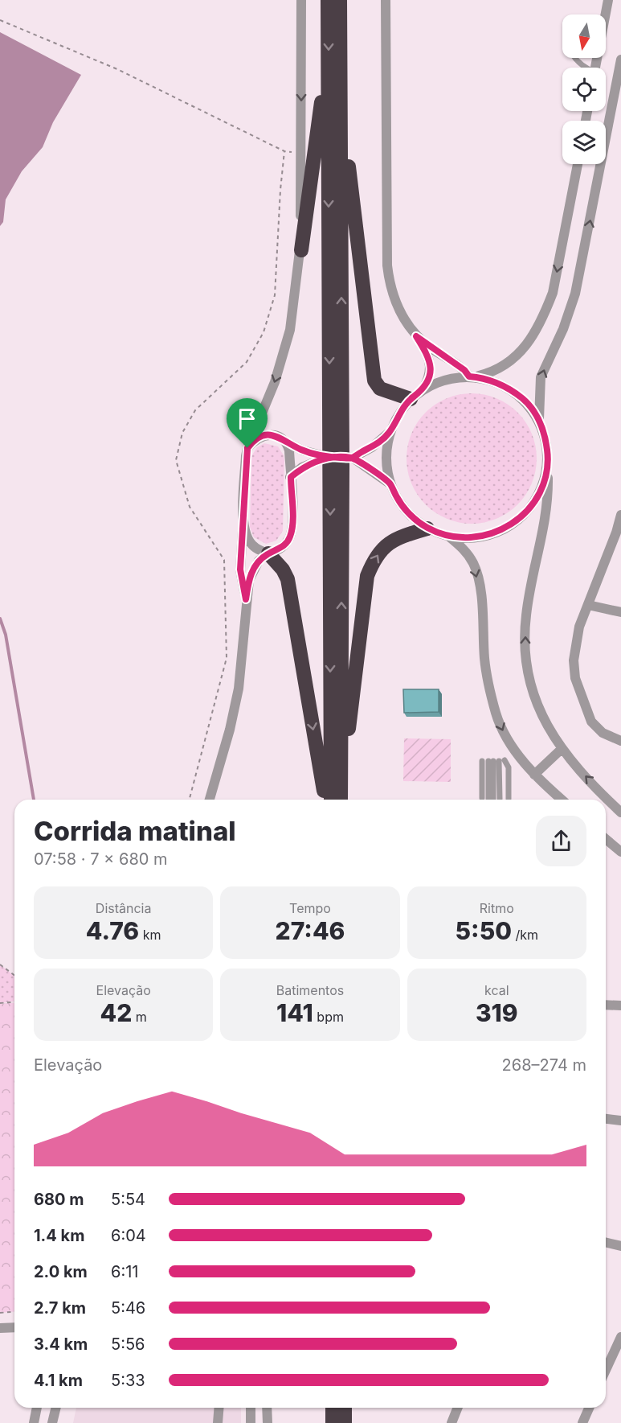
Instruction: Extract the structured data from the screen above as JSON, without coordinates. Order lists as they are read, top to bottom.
{
  "north": "bottom",
  "page": {
    "heading": ["Corrida matinal", "07:58 · 7 × 680 m"],
    "stats": [
      ["Distância", "4.76 km"],
      ["Tempo", "27:46"],
      ["Ritmo", "5:50 /km"],
      ["Elevação", "42 m"],
      ["Batimentos", "141 bpm"],
      ["kcal", "319"]
    ],
    "chart": ["Elevação", "268–274 m"],
    "list": [
      {
        "name": "680 m",
        "note": "5:54"
      },
      {
        "name": "1.4 km",
        "note": "6:04"
      },
      {
        "name": "2.0 km",
        "note": "6:11"
      },
      {
        "name": "2.7 km",
        "note": "5:46"
      },
      {
        "name": "3.4 km",
        "note": "5:56"
      },
      {
        "name": "4.1 km",
        "note": "5:33"
      }
    ]
  }
}
